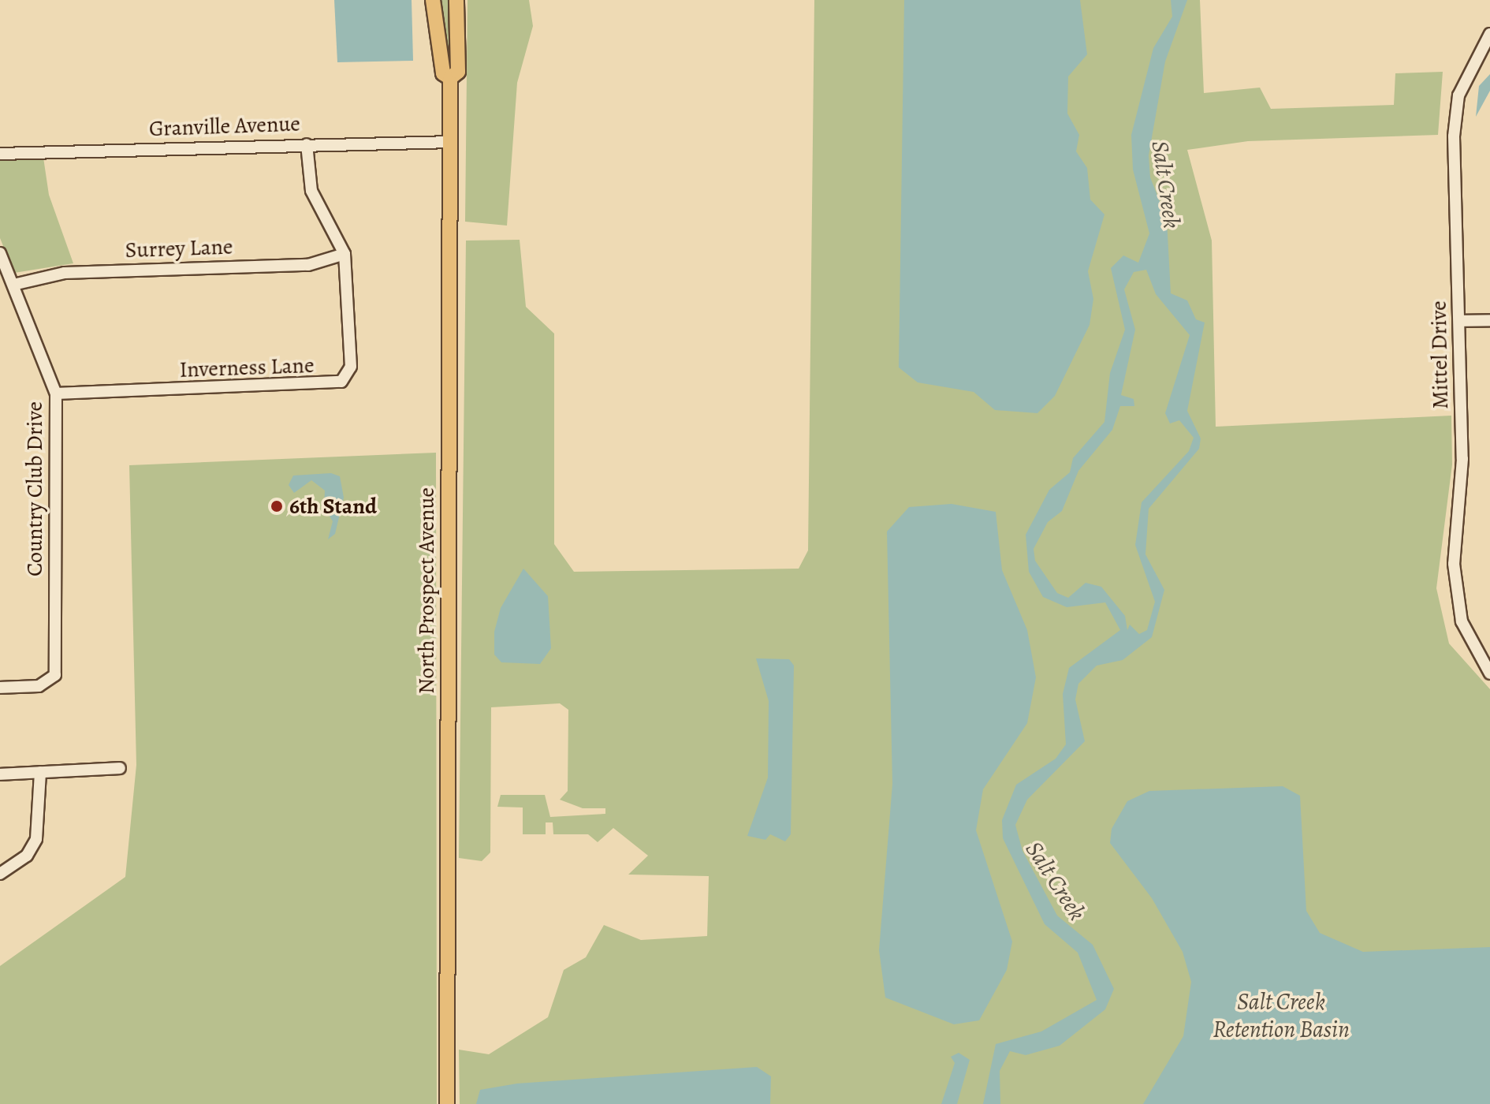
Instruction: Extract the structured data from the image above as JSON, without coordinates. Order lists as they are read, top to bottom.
{
  "streets": {
    "main road": ["North Prospect Avenue"],
    "street": [
      "Granville Avenue",
      "Surrey Lane",
      "Mittel Drive",
      "Inverness Lane",
      "Country Club Drive"
    ]
  },
  "crossings": [
    ["Granville Avenue", "Inverness Lane"],
    ["Granville Avenue", "North Prospect Avenue"],
    ["Surrey Lane", "Inverness Lane"],
    ["Surrey Lane", "Country Club Drive"],
    ["Inverness Lane", "Country Club Drive"]
  ],
  "water": ["Salt Creek", "Salt Creek Retention Basin"],
  "places": ["6th Stand"]
}
